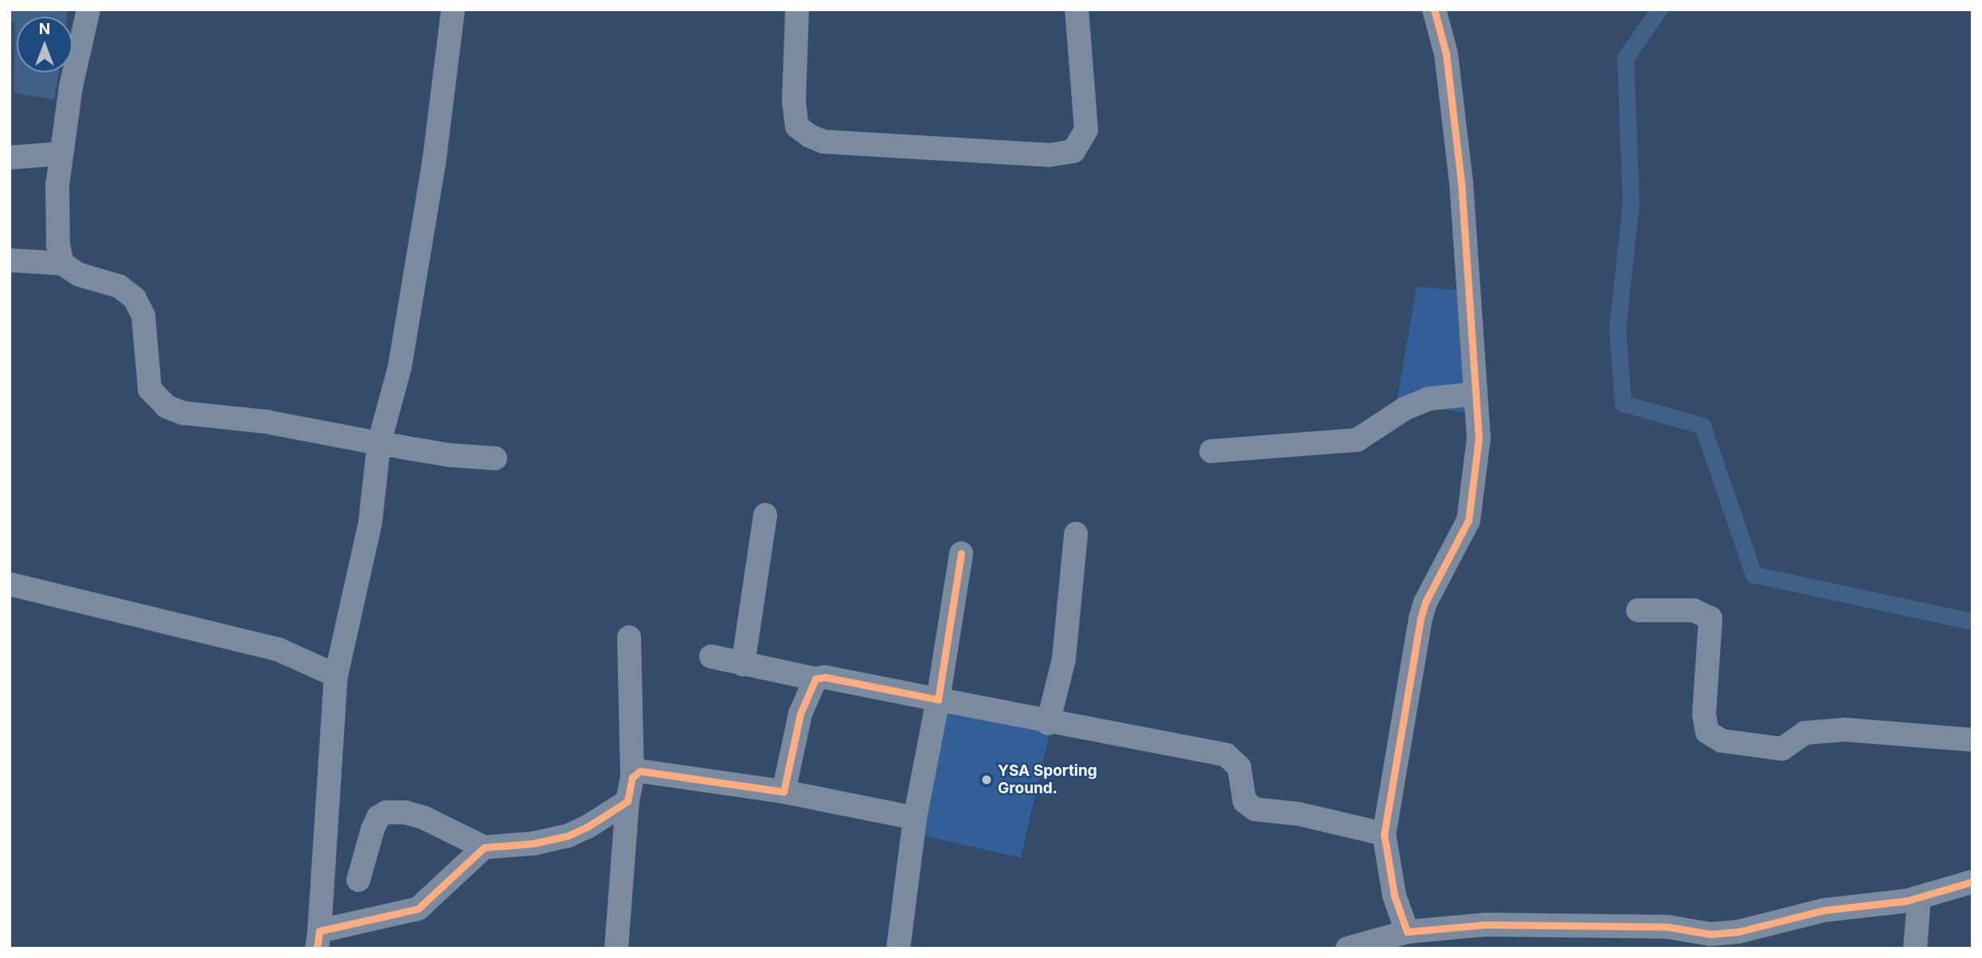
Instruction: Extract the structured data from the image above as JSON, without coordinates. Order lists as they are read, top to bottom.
{
  "places": ["YSA Sporting Ground."],
  "north": "top"
}
